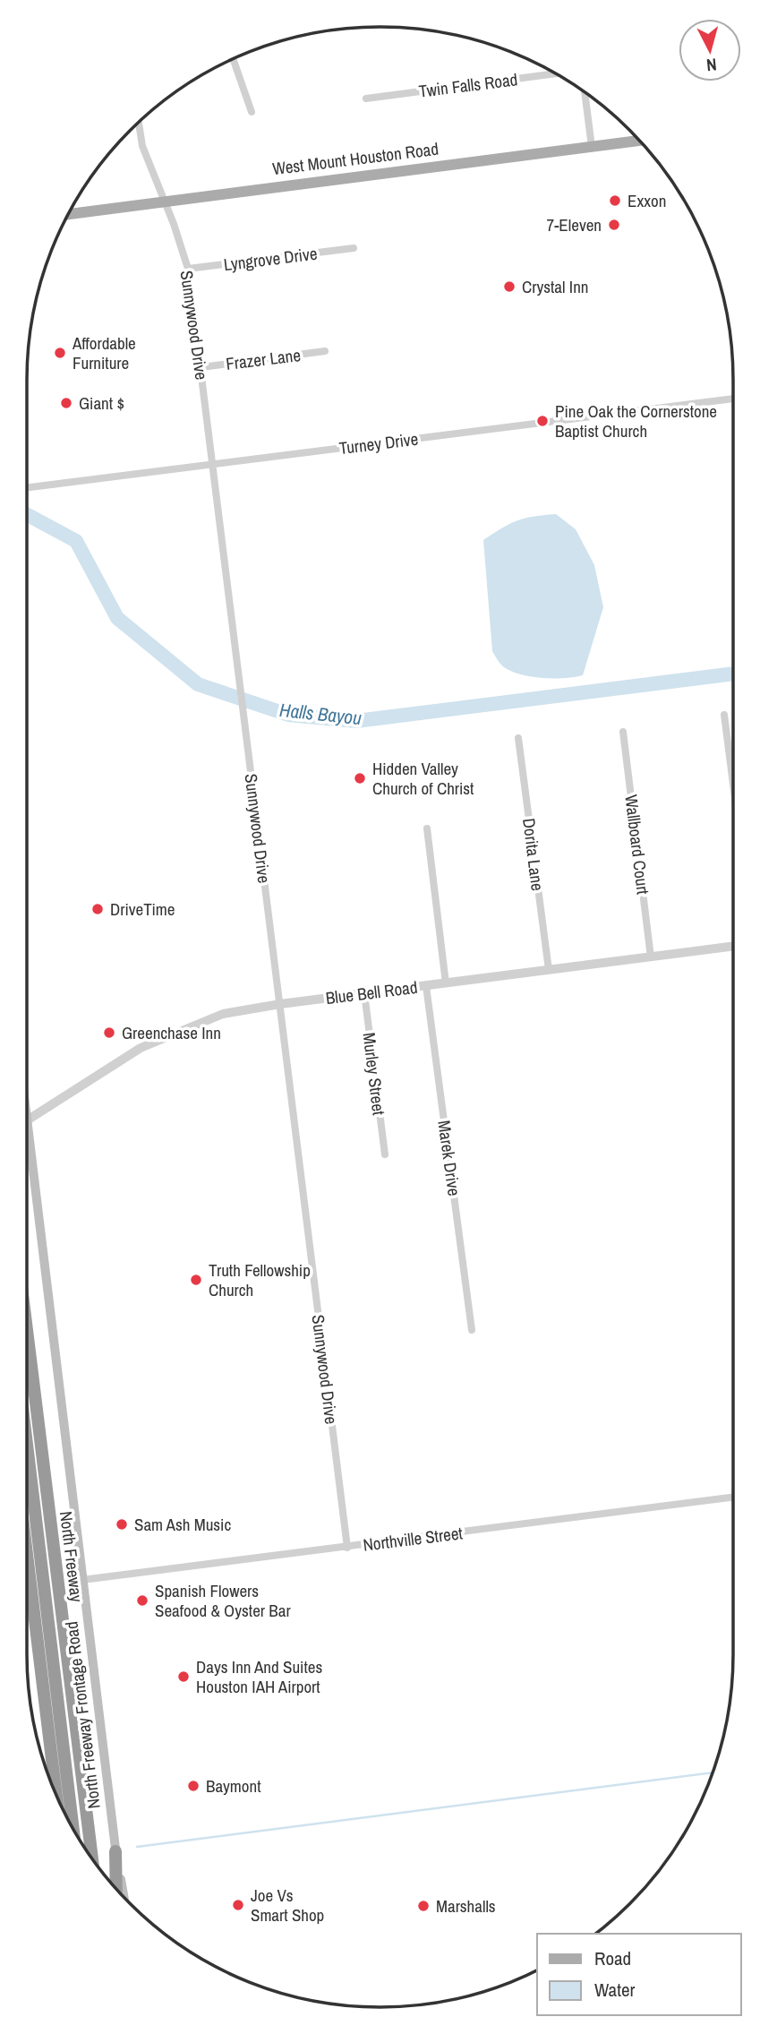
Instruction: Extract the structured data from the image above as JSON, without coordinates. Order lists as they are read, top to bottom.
{
  "streets": {
    "highway": ["North Freeway"],
    "main road": ["West Mount Houston Road", "North Freeway Frontage Road"],
    "street": [
      "Twin Falls Road",
      "Lyngrove Drive",
      "Sunnywood Drive",
      "Frazer Lane",
      "Turney Drive",
      "Wallboard Court",
      "Dorita Lane",
      "Blue Bell Road",
      "Murley Street",
      "Marek Drive",
      "Northville Street"
    ]
  },
  "crossings": [
    ["West Mount Houston Road", "Sunnywood Drive"],
    ["Lyngrove Drive", "Sunnywood Drive"],
    ["Sunnywood Drive", "Frazer Lane"],
    ["Sunnywood Drive", "Turney Drive"],
    ["Sunnywood Drive", "Blue Bell Road"],
    ["Sunnywood Drive", "Northville Street"],
    ["Wallboard Court", "Blue Bell Road"],
    ["Dorita Lane", "Blue Bell Road"],
    ["Blue Bell Road", "Murley Street"],
    ["Blue Bell Road", "Marek Drive"],
    ["Blue Bell Road", "North Freeway Frontage Road"],
    ["Northville Street", "North Freeway Frontage Road"]
  ],
  "water": ["Halls Bayou"],
  "places": [
    "Exxon",
    "7-Eleven",
    "Crystal Inn",
    "Affordable Furniture",
    "Giant $",
    "Pine Oak the Cornerstone Baptist Church",
    "Hidden Valley Church of Christ",
    "DriveTime",
    "Greenchase Inn",
    "Truth Fellowship Church",
    "Sam Ash Music",
    "Spanish Flowers Seafood & Oyster Bar",
    "Days Inn And Suites Houston IAH Airport",
    "Baymont",
    "Joe Vs Smart Shop",
    "Marshalls"
  ],
  "legend": ["Road", "Water"],
  "north": "bottom"
}
